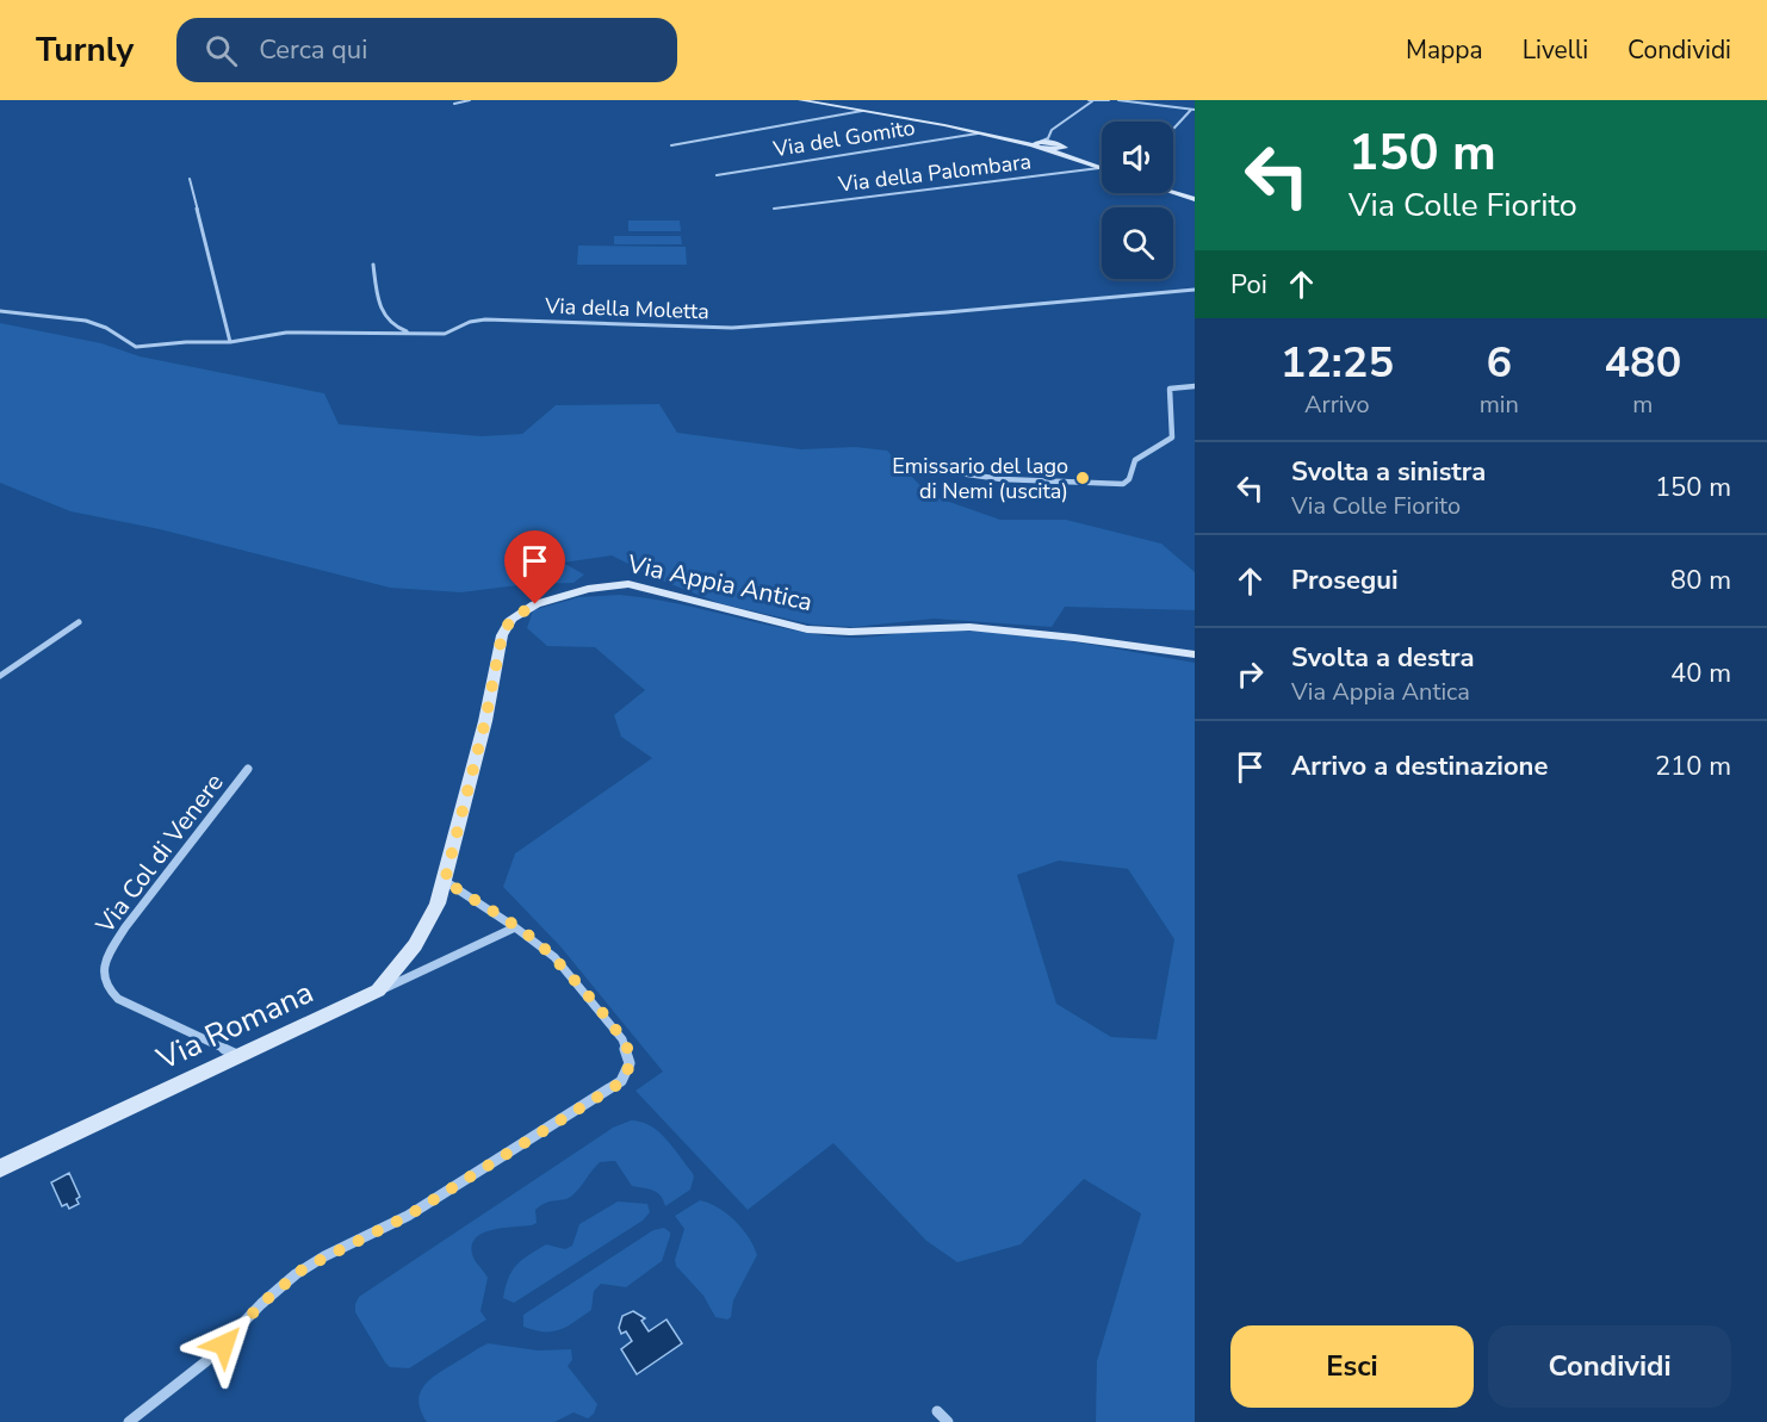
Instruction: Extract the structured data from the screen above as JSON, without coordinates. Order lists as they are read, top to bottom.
{
  "streets": {
    "street": [
      "Via del Gomito",
      "Via della Palombara",
      "Via della Moletta",
      "Via Appia Antica",
      "Via Col di Venere",
      "Via Romana"
    ]
  },
  "crossings": [
    ["Via Appia Antica", "Via Romana"],
    ["Via Col di Venere", "Via Romana"]
  ],
  "places": ["Emissario del lago di Nemi (uscita)"],
  "page": {
    "header": "Turnly",
    "search": "Cerca qui",
    "nav": ["Mappa", "Livelli", "Condividi"],
    "turn": ["150 m", "Via Colle Fiorito"],
    "then": "Poi",
    "eta": [
      "12:25",
      "Arrivo",
      "6",
      "min",
      "480",
      "m"
    ],
    "list": [
      {
        "name": "Svolta a sinistra",
        "note": "Via Colle Fiorito",
        "value": "150 m"
      },
      {
        "name": "Prosegui",
        "value": "80 m"
      },
      {
        "name": "Svolta a destra",
        "note": "Via Appia Antica",
        "value": "40 m"
      },
      {
        "name": "Arrivo a destinazione",
        "value": "210 m"
      }
    ],
    "buttons": ["Esci", "Condividi"]
  }
}
